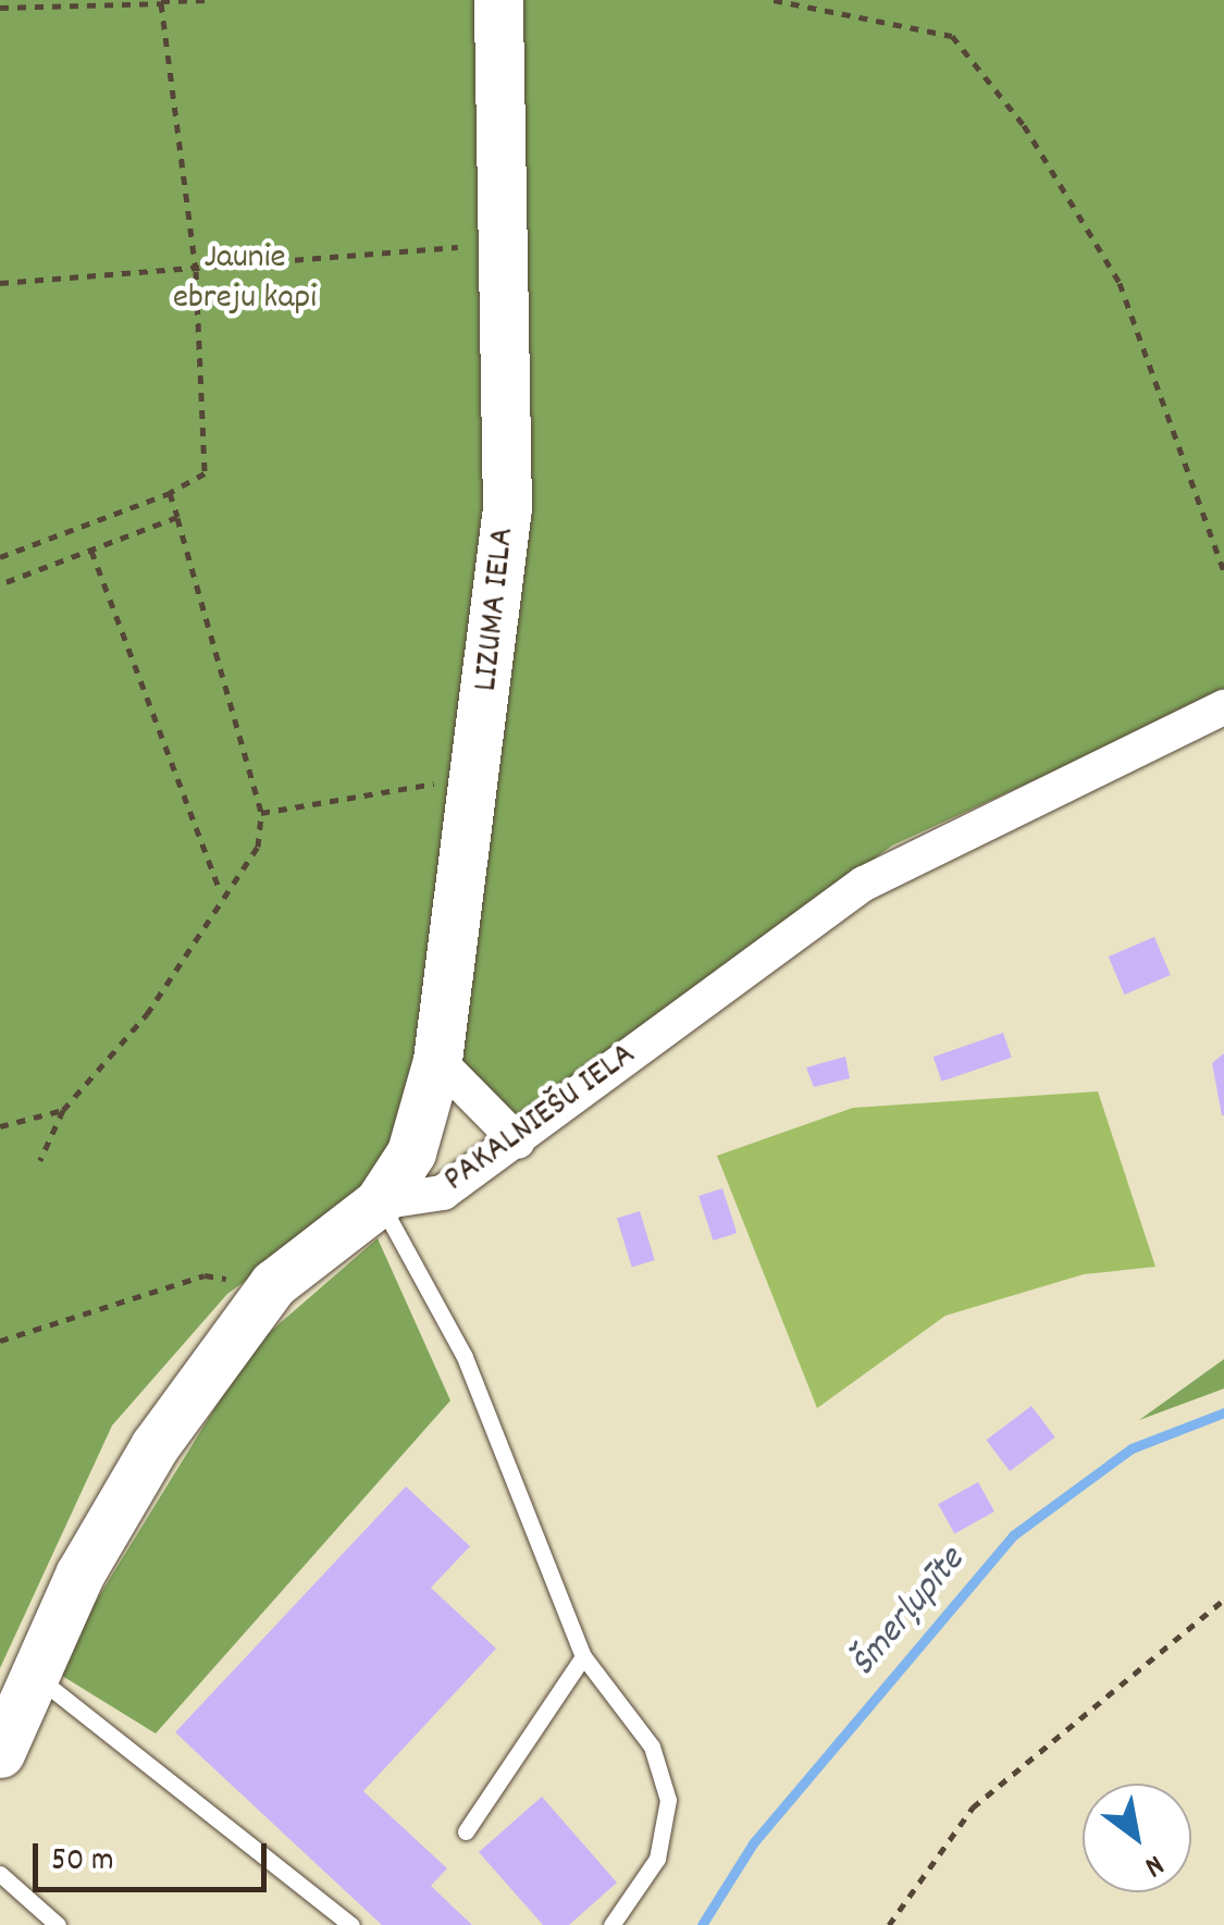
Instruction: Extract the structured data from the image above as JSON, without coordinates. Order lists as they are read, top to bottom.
{
  "streets": {
    "street": ["LIZUMA IELA", "PAKALNIEŠU IELA"]
  },
  "crossings": [
    ["LIZUMA IELA", "PAKALNIEŠU IELA"]
  ],
  "water": ["Šmerļupīte"],
  "parks": ["Jaunie ebreju kapi"],
  "scale_bar": "50 m",
  "north": "bottom right"
}
